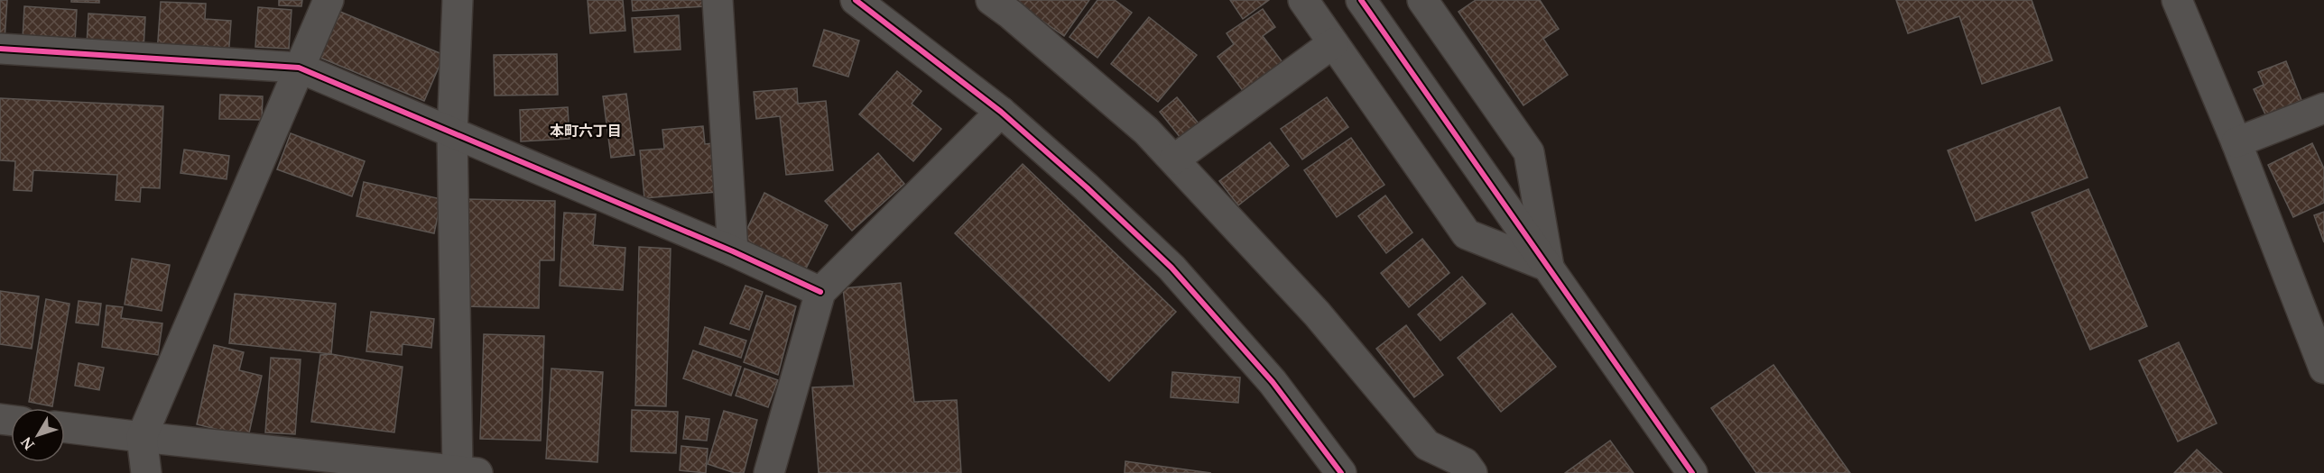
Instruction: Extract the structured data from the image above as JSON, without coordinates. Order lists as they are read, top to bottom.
{
  "districts": ["本町六丁目"],
  "north": "bottom left"
}
